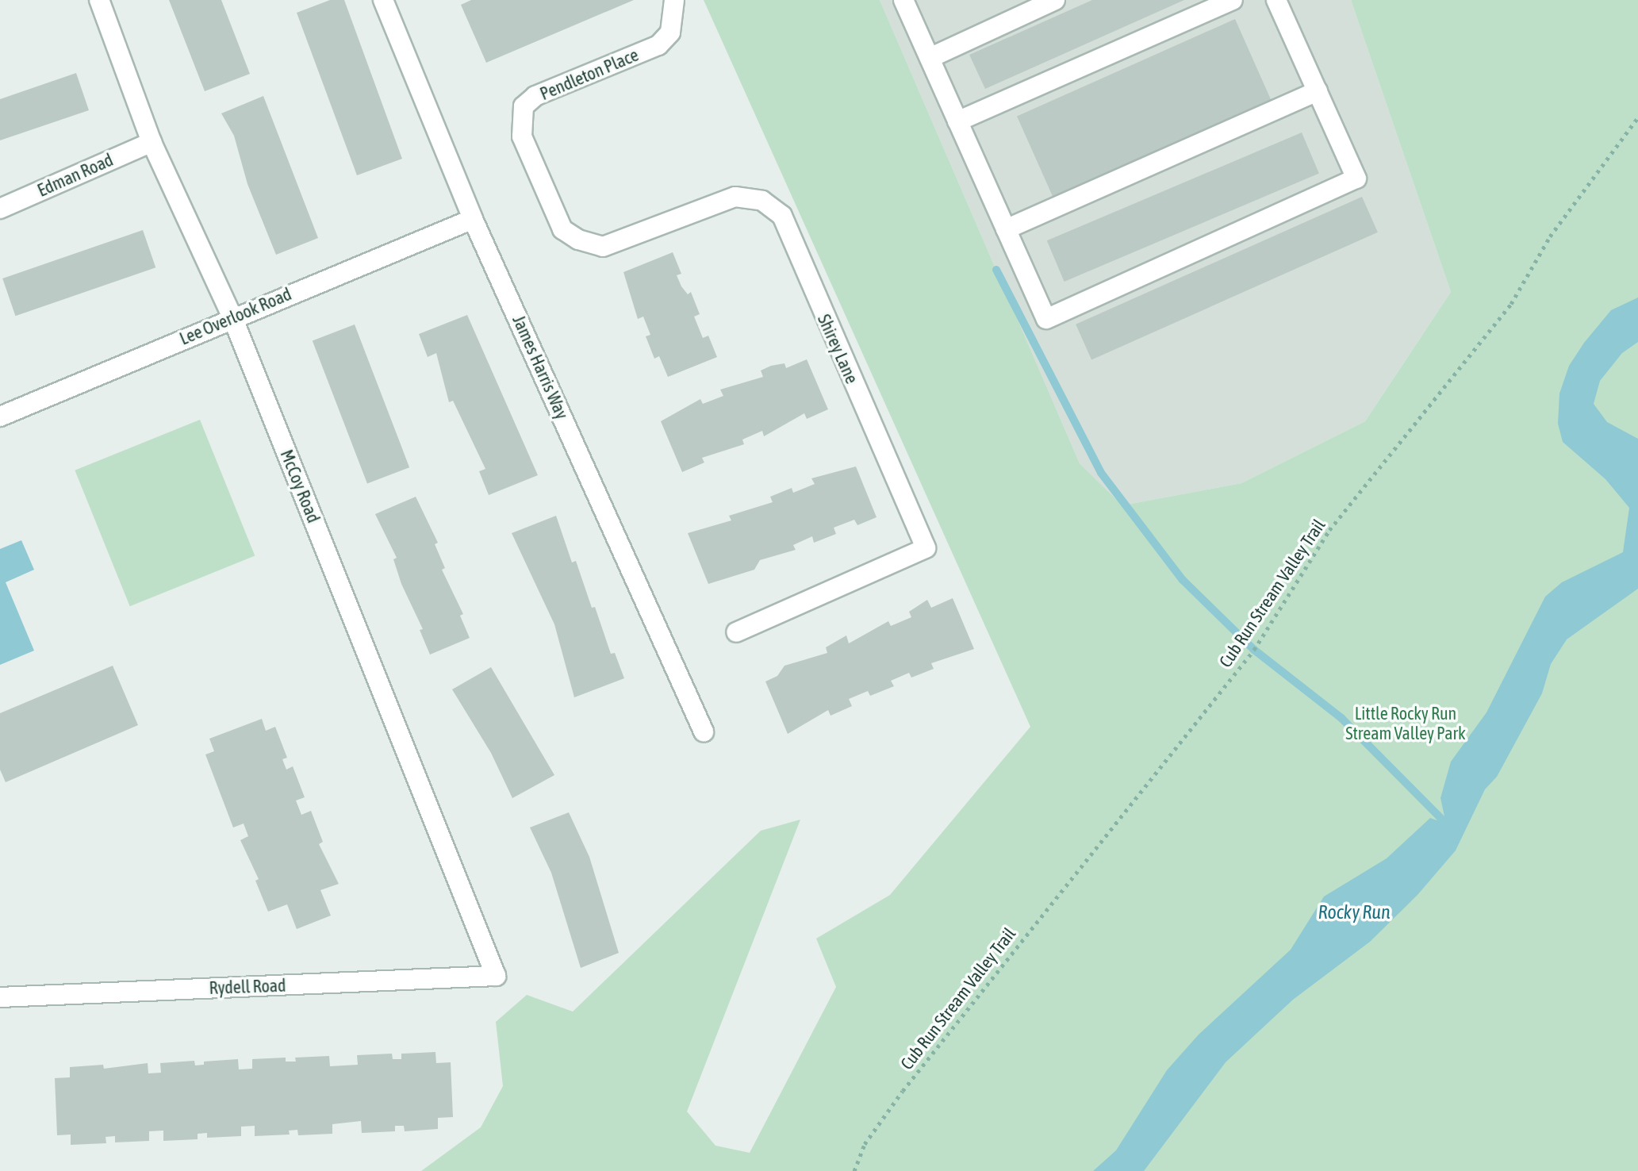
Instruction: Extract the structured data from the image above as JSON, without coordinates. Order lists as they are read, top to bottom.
{
  "streets": {
    "street": [
      "Pendleton Place",
      "Edman Road",
      "Lee Overlook Road",
      "Shirey Lane",
      "James Harris Way",
      "McCoy Road",
      "Rydell Road"
    ],
    "path": ["Cub Run Stream Valley Trail"]
  },
  "crossings": [
    ["Pendleton Place", "Shirey Lane"],
    ["Edman Road", "McCoy Road"],
    ["Lee Overlook Road", "James Harris Way"],
    ["Lee Overlook Road", "McCoy Road"],
    ["McCoy Road", "Rydell Road"]
  ],
  "water": ["Rocky Run"],
  "parks": ["Little Rocky Run Stream Valley Park"]
}
